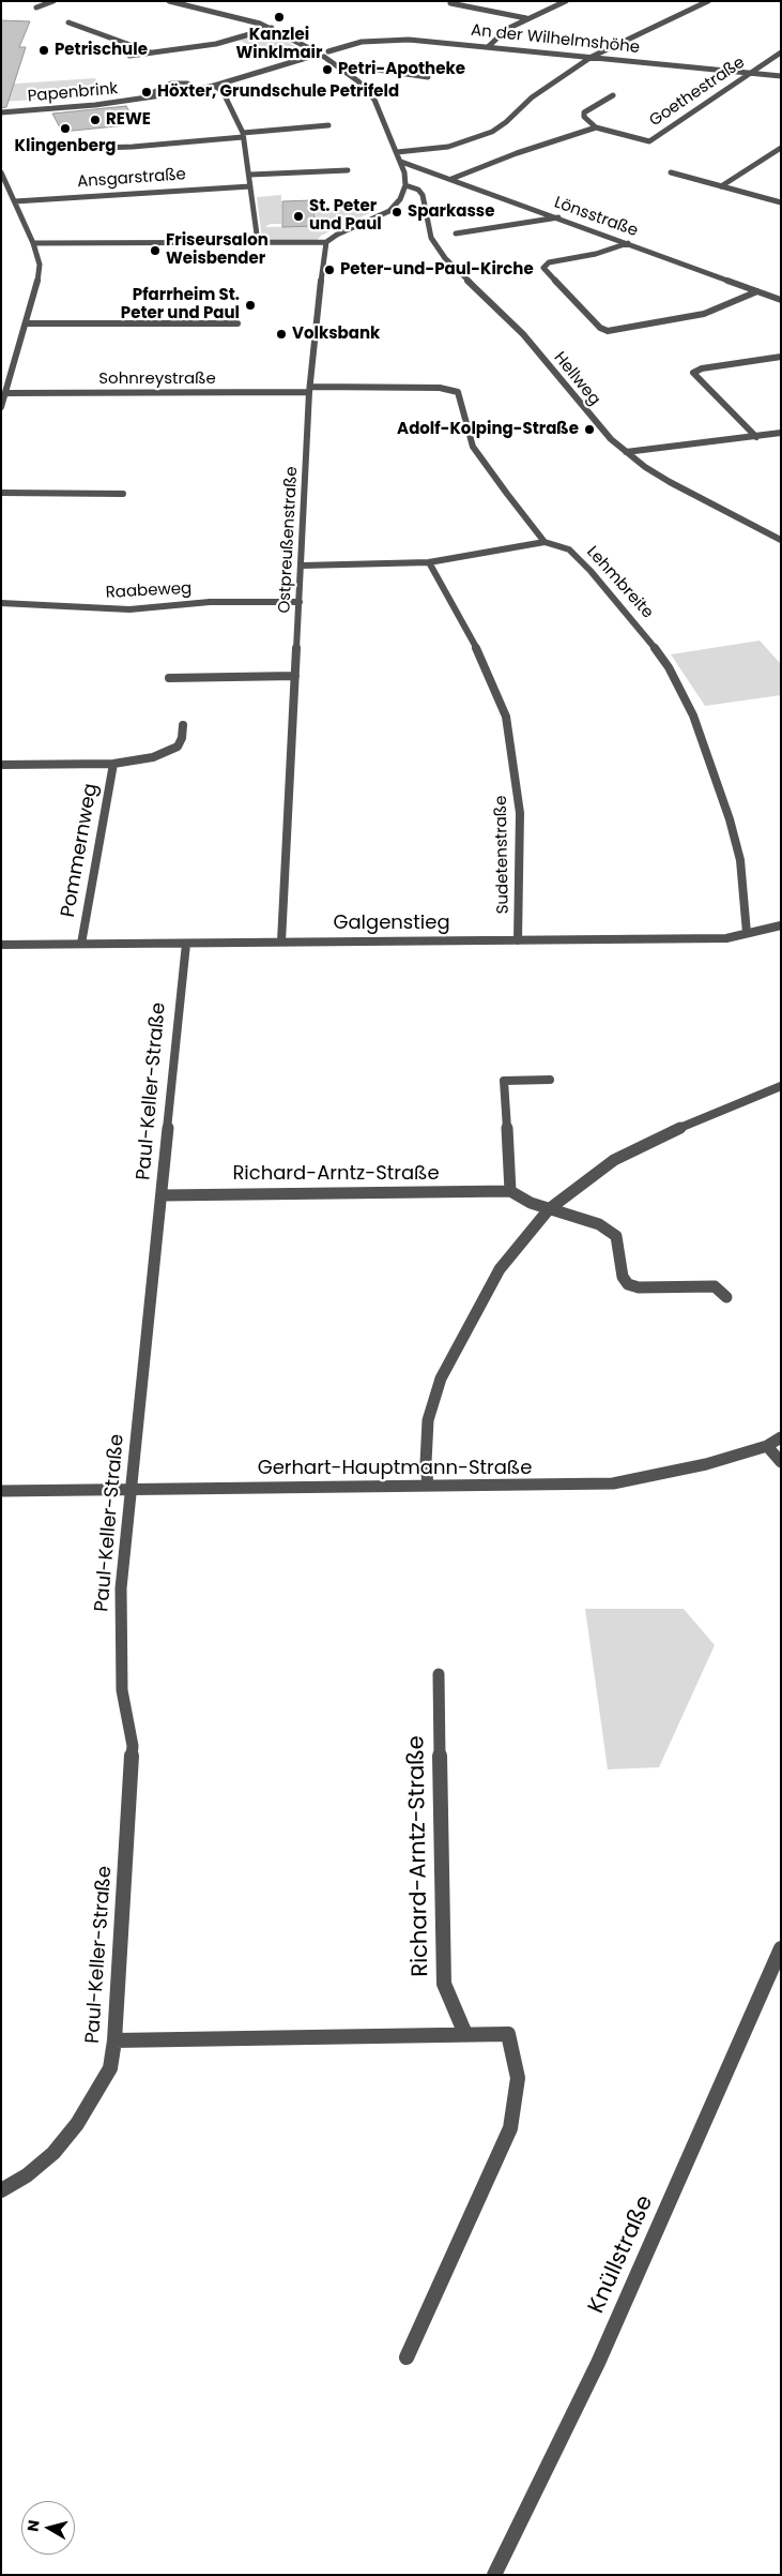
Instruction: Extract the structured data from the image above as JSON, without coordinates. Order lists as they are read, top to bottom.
{
  "streets": {
    "street": [
      "An der Wilhelmshöhe",
      "Goethestraße",
      "Papenbrink",
      "Ansgarstraße",
      "Lönsstraße",
      "Sohnreystraße",
      "Hellweg",
      "Ostpreußenstraße",
      "Lehmbreite",
      "Raabeweg",
      "Pommernweg",
      "Sudetenstraße",
      "Galgenstieg",
      "Paul-Keller-Straße",
      "Richard-Arntz-Straße",
      "Gerhart-Hauptmann-Straße",
      "Knüllstraße"
    ]
  },
  "crossings": [
    ["An der Wilhelmshöhe", "Goethestraße"],
    ["An der Wilhelmshöhe", "Papenbrink"],
    ["Sohnreystraße", "Ostpreußenstraße"],
    ["Ostpreußenstraße", "Raabeweg"],
    ["Ostpreußenstraße", "Galgenstieg"],
    ["Lehmbreite", "Galgenstieg"],
    ["Pommernweg", "Galgenstieg"],
    ["Sudetenstraße", "Galgenstieg"],
    ["Galgenstieg", "Paul-Keller-Straße"],
    ["Paul-Keller-Straße", "Richard-Arntz-Straße"],
    ["Paul-Keller-Straße", "Gerhart-Hauptmann-Straße"]
  ],
  "places": [
    "Kanzlei Winklmair",
    "Petrischule",
    "Petri-Apotheke",
    "Höxter, Grundschule Petrifeld",
    "REWE",
    "Klingenberg",
    "Sparkasse",
    "St. Peter und Paul",
    "Friseursalon Weisbender",
    "Peter-und-Paul-Kirche",
    "Pfarrheim St. Peter und Paul",
    "Volksbank",
    "Adolf-Kolping-Straße"
  ],
  "north": "left"
}
